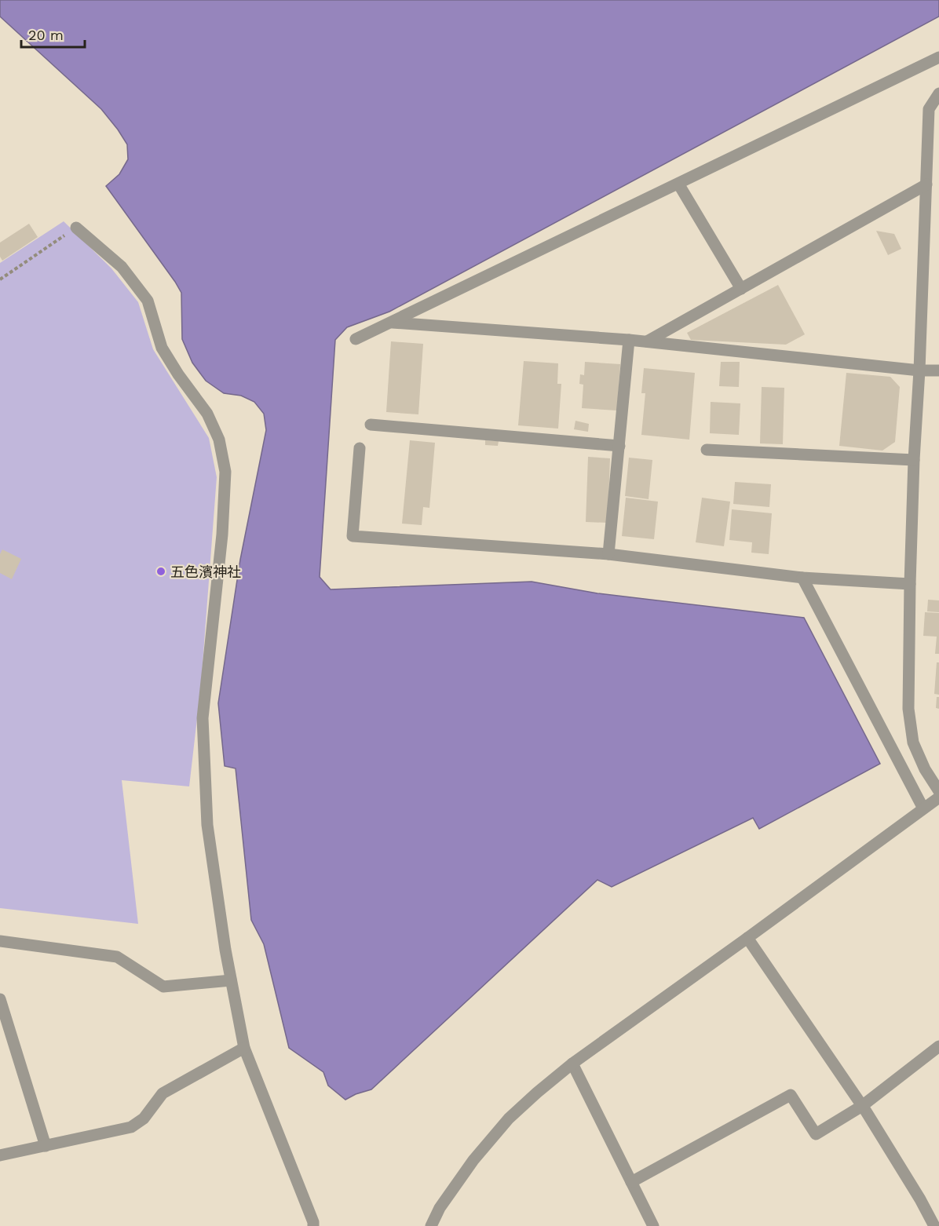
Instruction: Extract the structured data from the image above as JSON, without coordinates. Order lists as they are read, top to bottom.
{
  "places": ["五色濱神社"],
  "scale_bar": "20 m"
}
